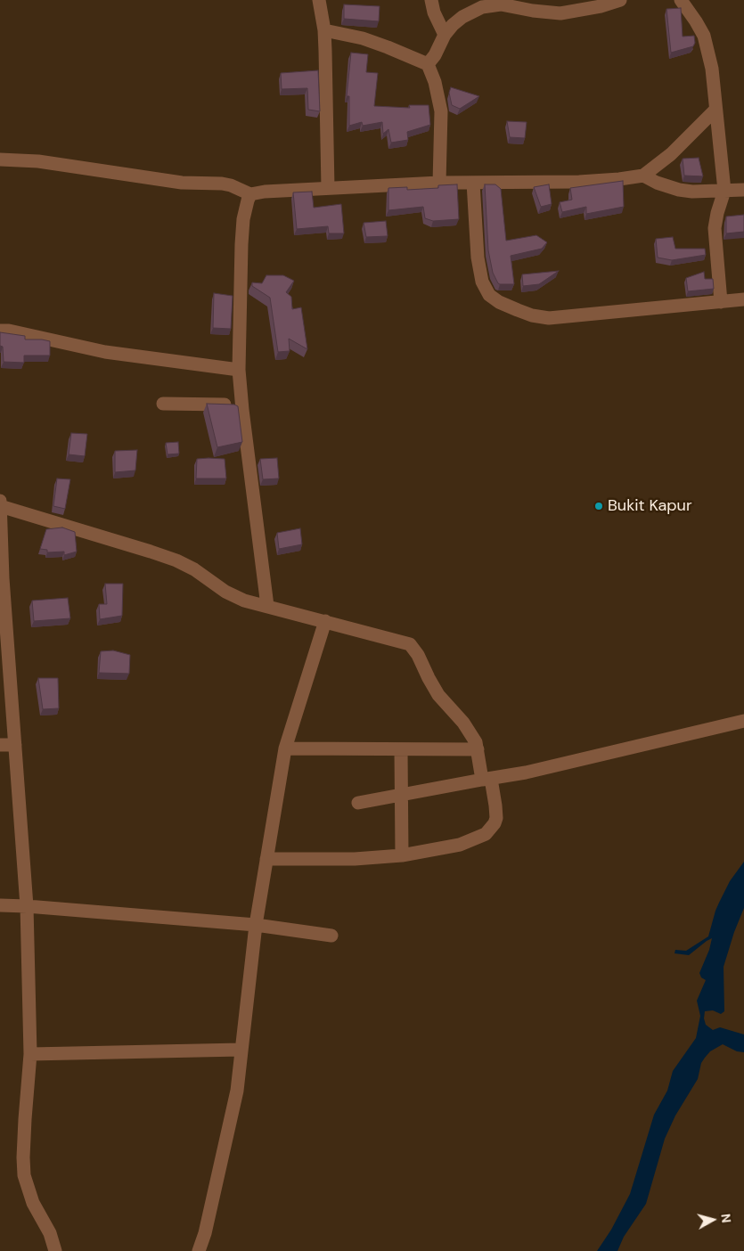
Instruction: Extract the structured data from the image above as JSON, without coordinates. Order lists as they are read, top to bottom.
{
  "places": ["Bukit Kapur"],
  "north": "right"
}
